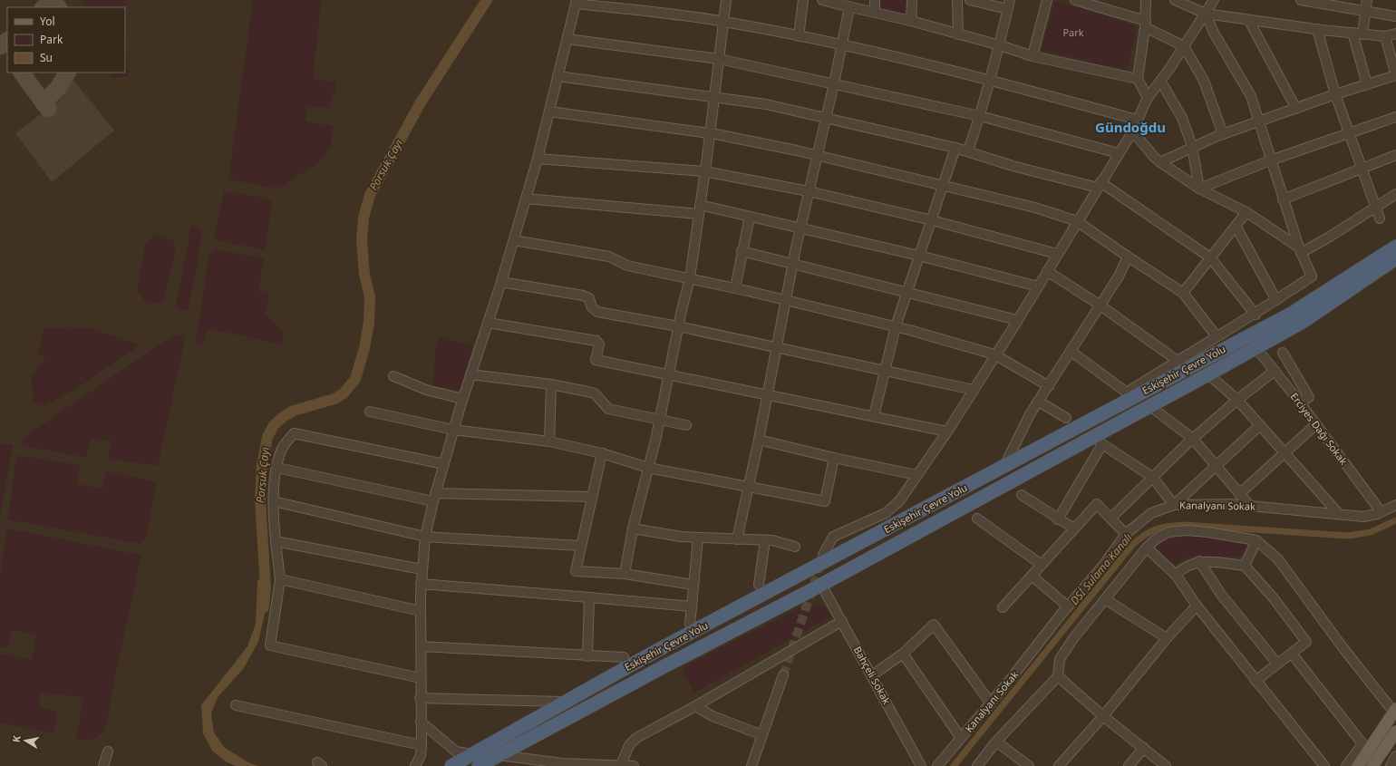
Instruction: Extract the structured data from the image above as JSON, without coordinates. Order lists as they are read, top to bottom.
{
  "streets": {
    "highway": ["Eskişehir Çevre Yolu"],
    "street": ["Erciyes Dağı Sokak", "Kanalyanı Sokak", "Bahçeli Sokak"]
  },
  "crossings": [
    ["Eskişehir Çevre Yolu", "Erciyes Dağı Sokak"],
    ["Eskişehir Çevre Yolu", "Bahçeli Sokak"],
    ["Erciyes Dağı Sokak", "Kanalyanı Sokak"]
  ],
  "districts": ["Gündoğdu"],
  "water": ["Porsuk Çayı", "DSİ Sulama Kanalı"],
  "parks": ["Park"],
  "legend": ["Yol", "Park", "Su"],
  "north": "left"
}
